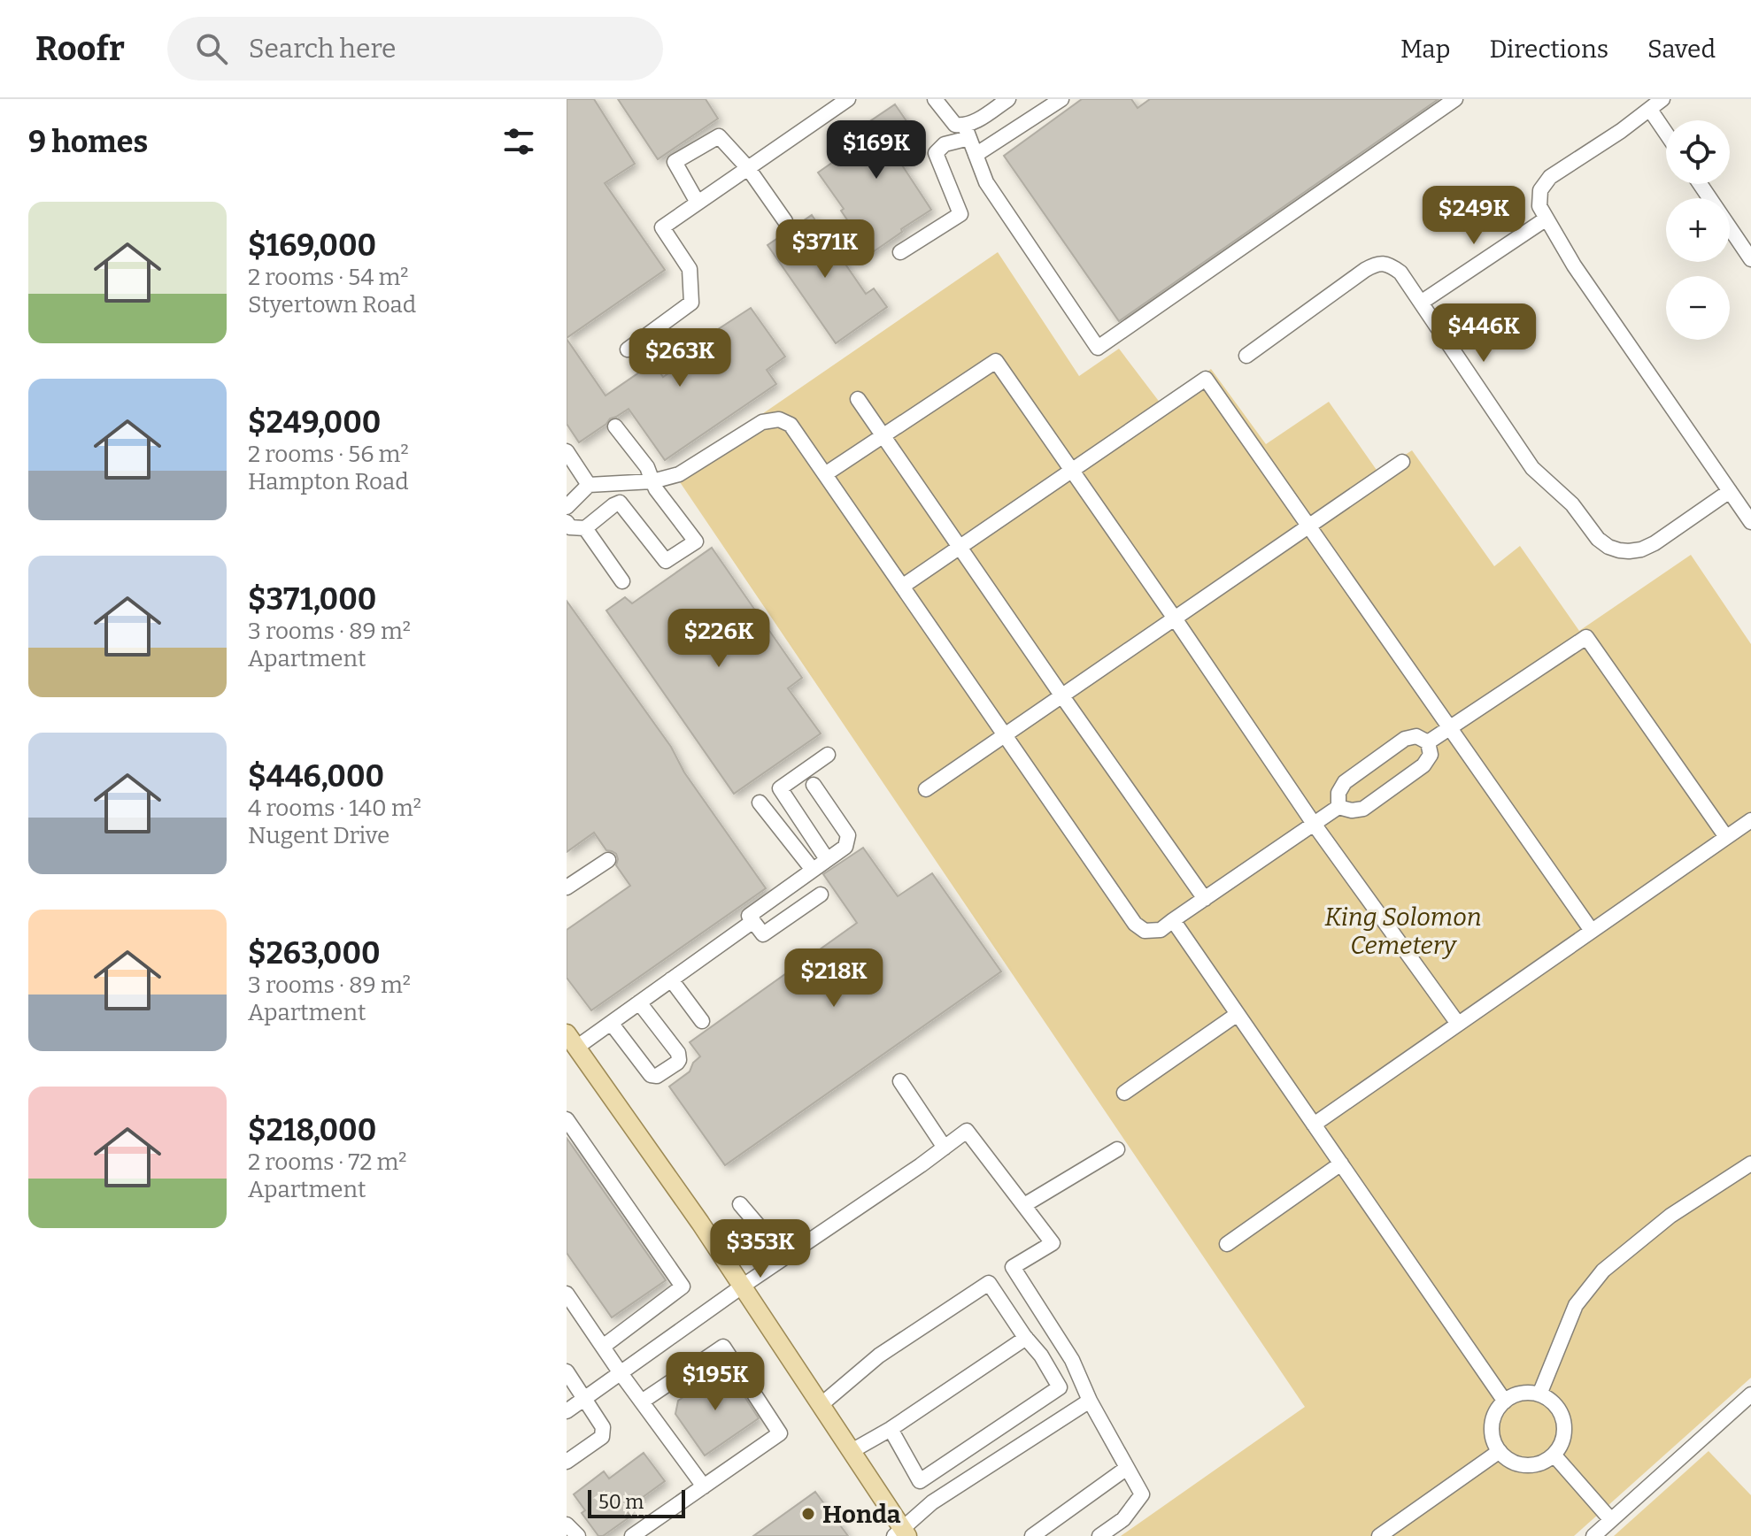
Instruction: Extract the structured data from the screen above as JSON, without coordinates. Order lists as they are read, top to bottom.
{
  "parks": ["King Solomon Cemetery"],
  "places": ["Honda"],
  "scale_bar": "50 m",
  "page": {
    "header": "Roofr",
    "search": "Search here",
    "nav": ["Map", "Directions", "Saved"],
    "heading": "9 homes",
    "map_buttons": ["+", "−"],
    "price": [
      "$169K",
      "$249K",
      "$371K",
      "$446K",
      "$263K",
      "$226K",
      "$218K",
      "$353K",
      "$195K"
    ],
    "list": [
      {
        "name": "$169,000",
        "note": "2 rooms · 54 m² · Styertown Road"
      },
      {
        "name": "$249,000",
        "note": "2 rooms · 56 m² · Hampton Road"
      },
      {
        "name": "$371,000",
        "note": "3 rooms · 89 m² · Apartment"
      },
      {
        "name": "$446,000",
        "note": "4 rooms · 140 m² · Nugent Drive"
      },
      {
        "name": "$263,000",
        "note": "3 rooms · 89 m² · Apartment"
      },
      {
        "name": "$218,000",
        "note": "2 rooms · 72 m² · Apartment"
      }
    ],
    "scale": "50 m"
  }
}
